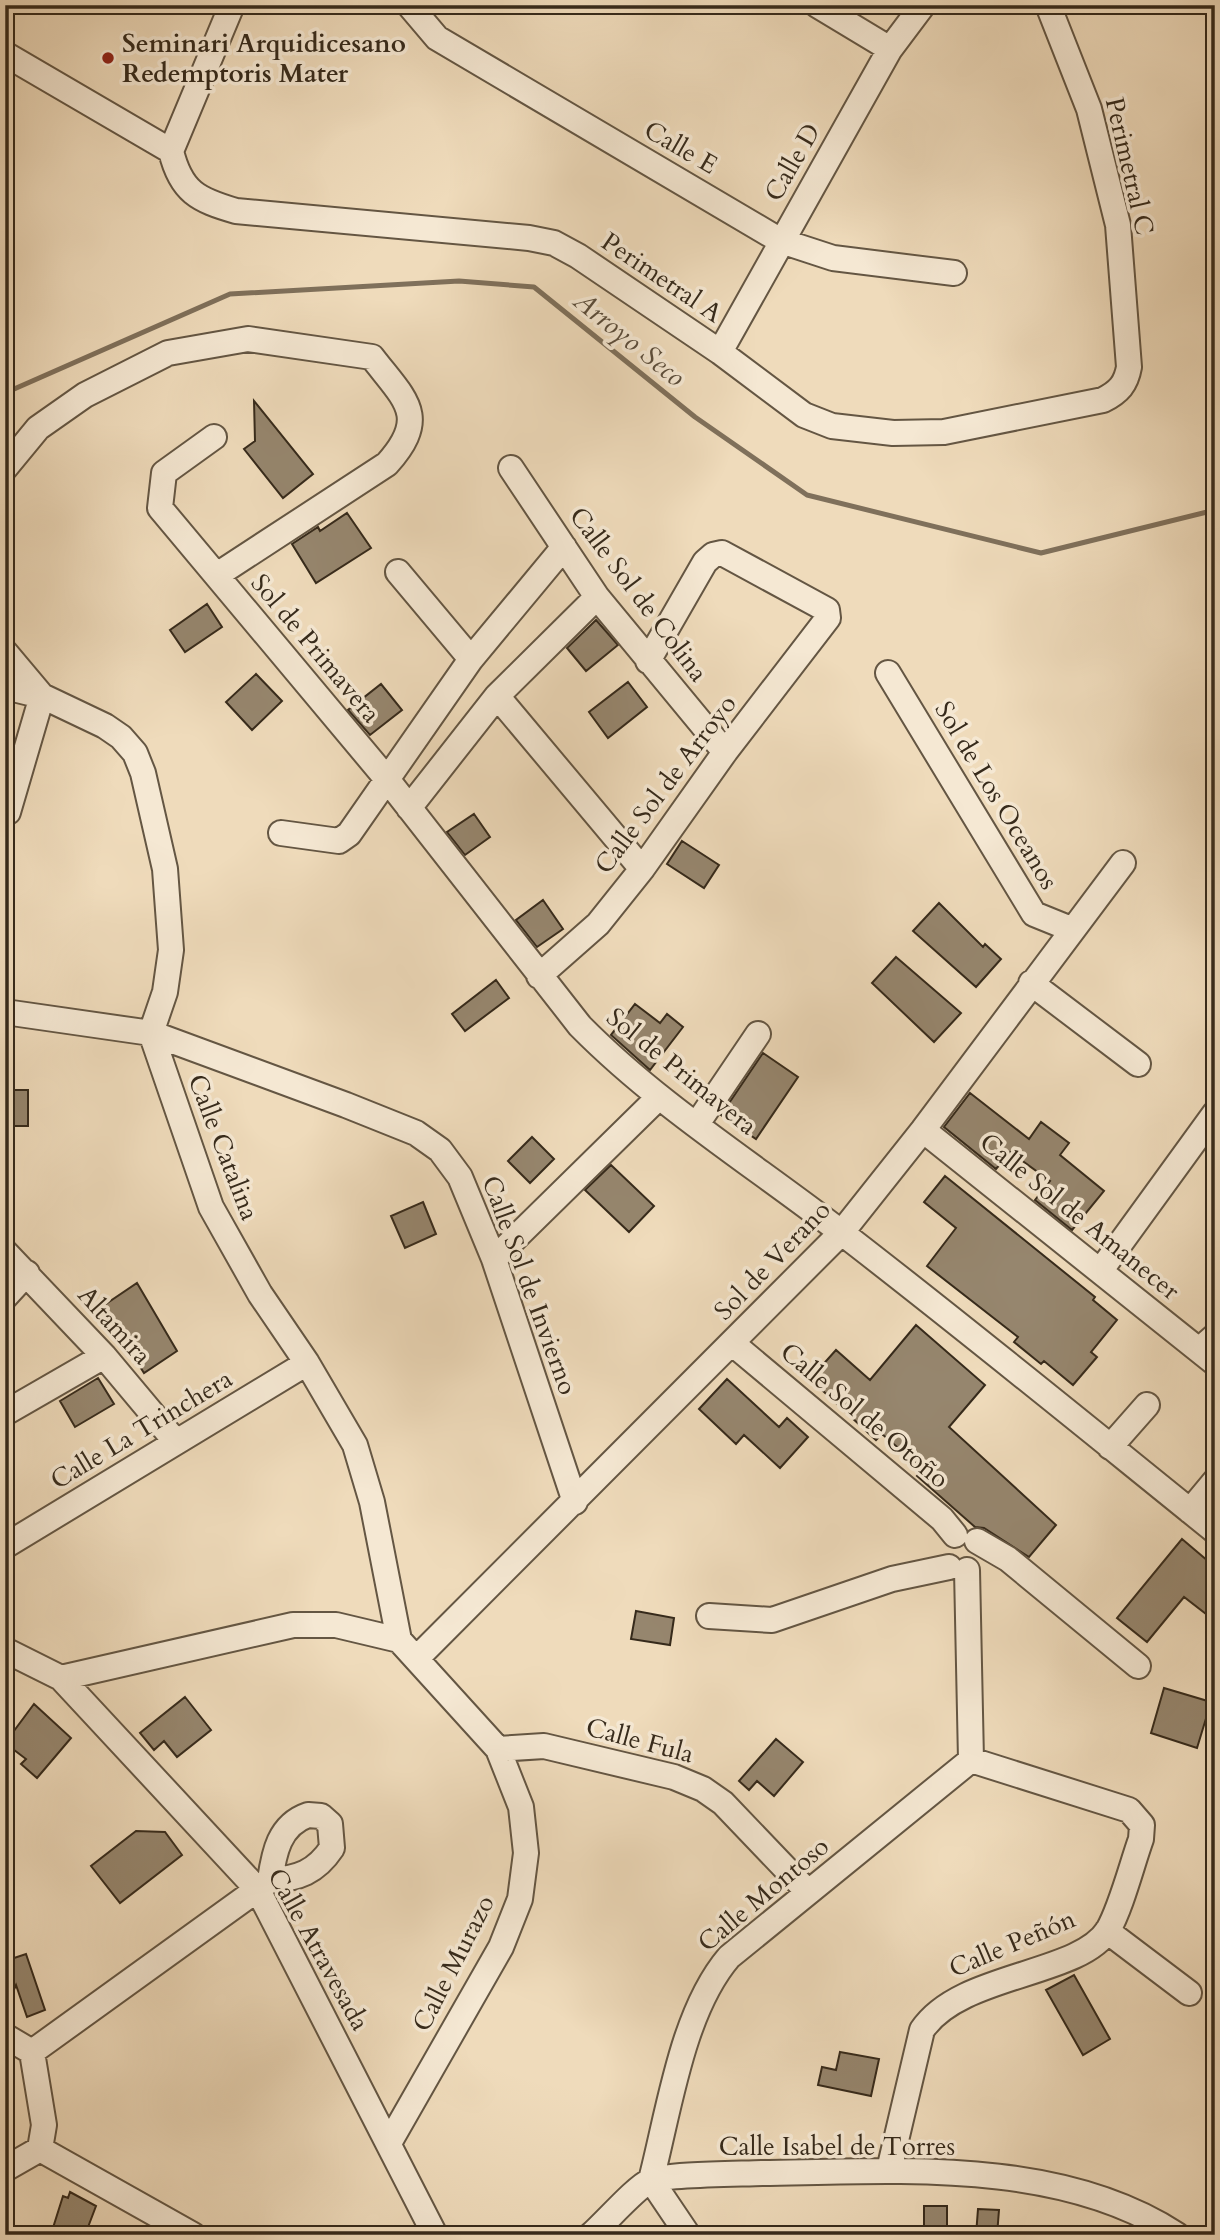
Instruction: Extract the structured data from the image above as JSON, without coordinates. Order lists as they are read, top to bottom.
{
  "streets": {
    "street": [
      "Calle E",
      "Calle D",
      "Perimetral C",
      "Perimetral A",
      "Calle Sol de Colina",
      "Sol de Primavera",
      "Calle Sol de Arroyo",
      "Sol de Los Oceanos",
      "Calle Catalina",
      "Calle Sol de Amanecer",
      "Sol de Verano",
      "Calle Sol de Invierno",
      "Altamira",
      "Calle Sol de Otoño",
      "Calle La Trinchera",
      "Calle Fula",
      "Calle Montoso",
      "Calle Peñón",
      "Calle Atravesada",
      "Calle Murazo",
      "Calle Isabel de Torres"
    ]
  },
  "crossings": [
    ["Calle E", "Calle D"],
    ["Calle D", "Perimetral A"],
    ["Perimetral C", "Perimetral A"],
    ["Calle Sol de Colina", "Calle Sol de Arroyo"],
    ["Sol de Primavera", "Calle Sol de Arroyo"],
    ["Sol de Primavera", "Sol de Verano"],
    ["Sol de Los Oceanos", "Sol de Verano"],
    ["Calle Catalina", "Calle Sol de Invierno"],
    ["Calle Catalina", "Calle La Trinchera"],
    ["Calle Catalina", "Calle Murazo"],
    ["Calle Sol de Amanecer", "Sol de Verano"],
    ["Sol de Verano", "Calle Sol de Invierno"],
    ["Sol de Verano", "Calle Sol de Otoño"],
    ["Sol de Verano", "Calle Murazo"],
    ["Altamira", "Calle La Trinchera"],
    ["Calle Fula", "Calle Montoso"],
    ["Calle Fula", "Calle Murazo"],
    ["Calle Montoso", "Calle Peñón"],
    ["Calle Montoso", "Calle Isabel de Torres"],
    ["Calle Peñón", "Calle Isabel de Torres"],
    ["Calle Atravesada", "Calle Murazo"]
  ],
  "water": ["Arroyo Seco"],
  "places": ["Seminari Arquidicesano Redemptoris Mater"]
}
